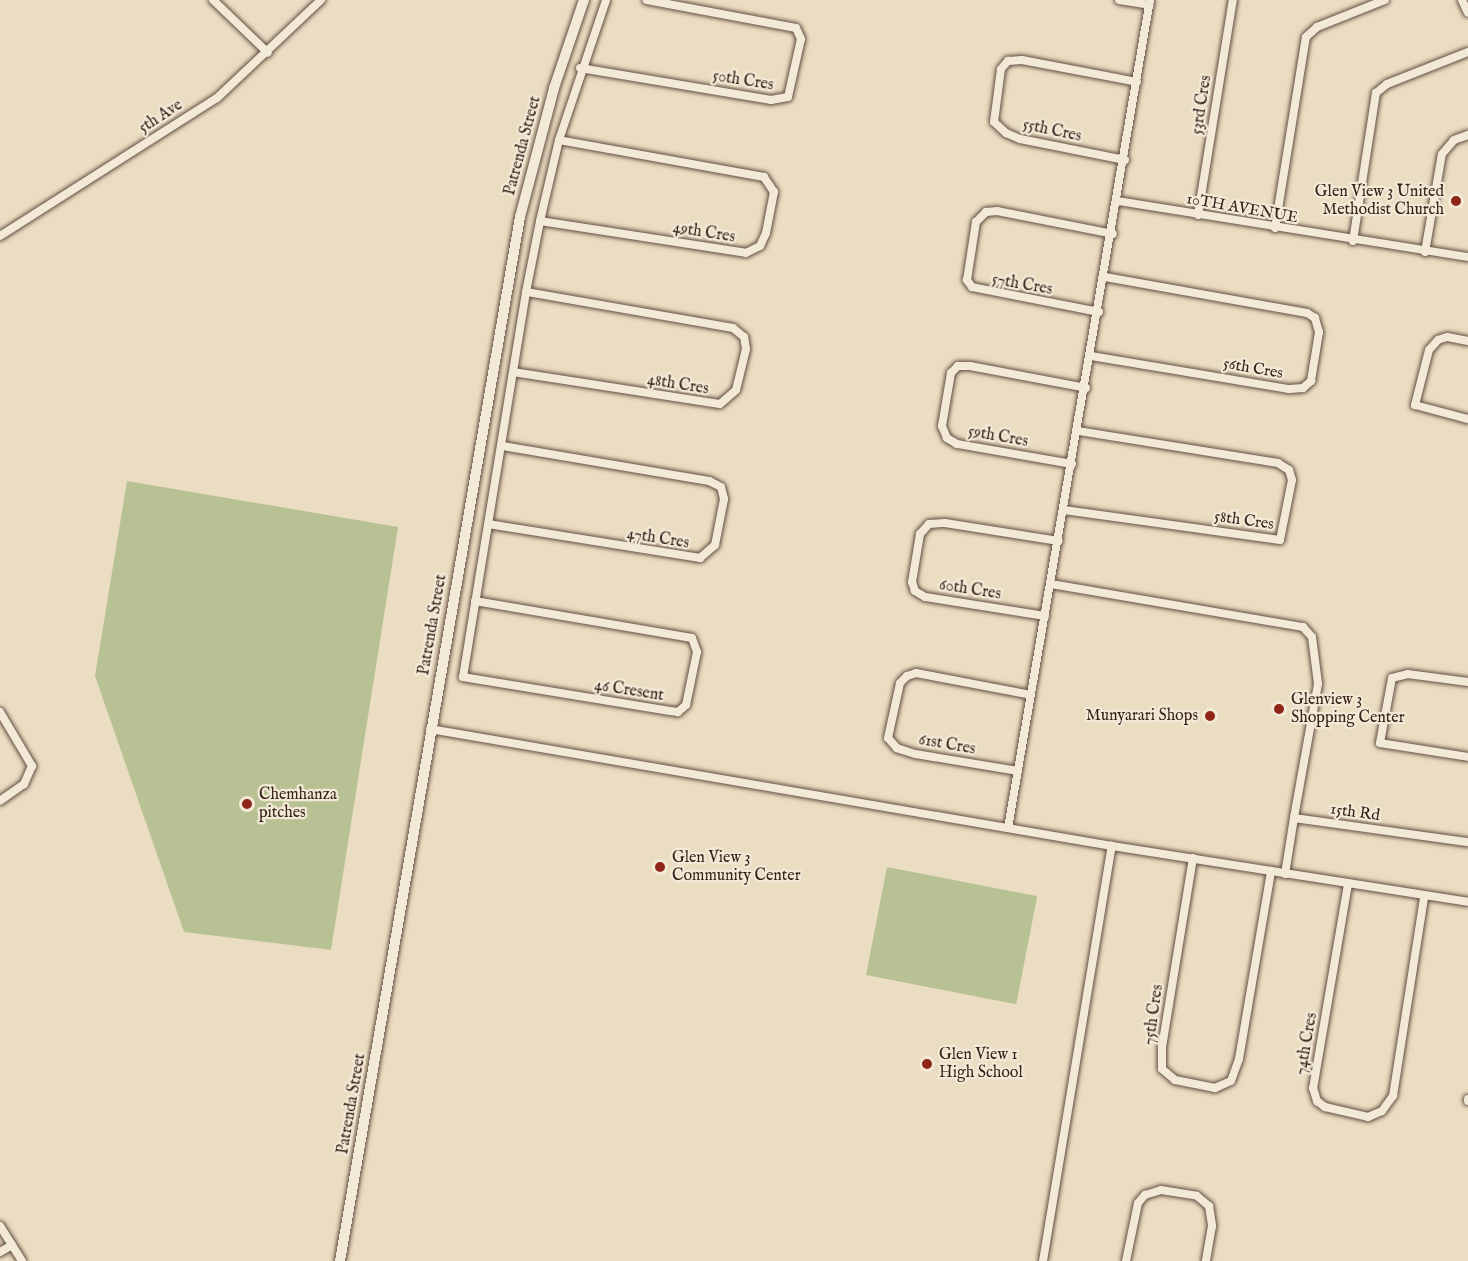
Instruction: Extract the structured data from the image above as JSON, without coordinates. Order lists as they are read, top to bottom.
{
  "streets": {
    "street": [
      "50th Cres",
      "53rd Cres",
      "5th Ave",
      "55th Cres",
      "Patrenda Street",
      "10TH AVENUE",
      "49th Cres",
      "57th Cres",
      "56th Cres",
      "48th Cres",
      "59th Cres",
      "58th Cres",
      "47th Cres",
      "60th Cres",
      "46 Cresent",
      "61st Cres",
      "15th Rd",
      "75th Cres",
      "74th Cres"
    ]
  },
  "crossings": [
    ["53rd Cres", "10TH AVENUE"]
  ],
  "places": [
    "Glen View 3 United Methodist Church",
    "Glenview 3 Shopping Center",
    "Munyarari Shops",
    "Chemhanza pitches",
    "Glen View 3 Community Center",
    "Glen View 1 High School"
  ]
}
